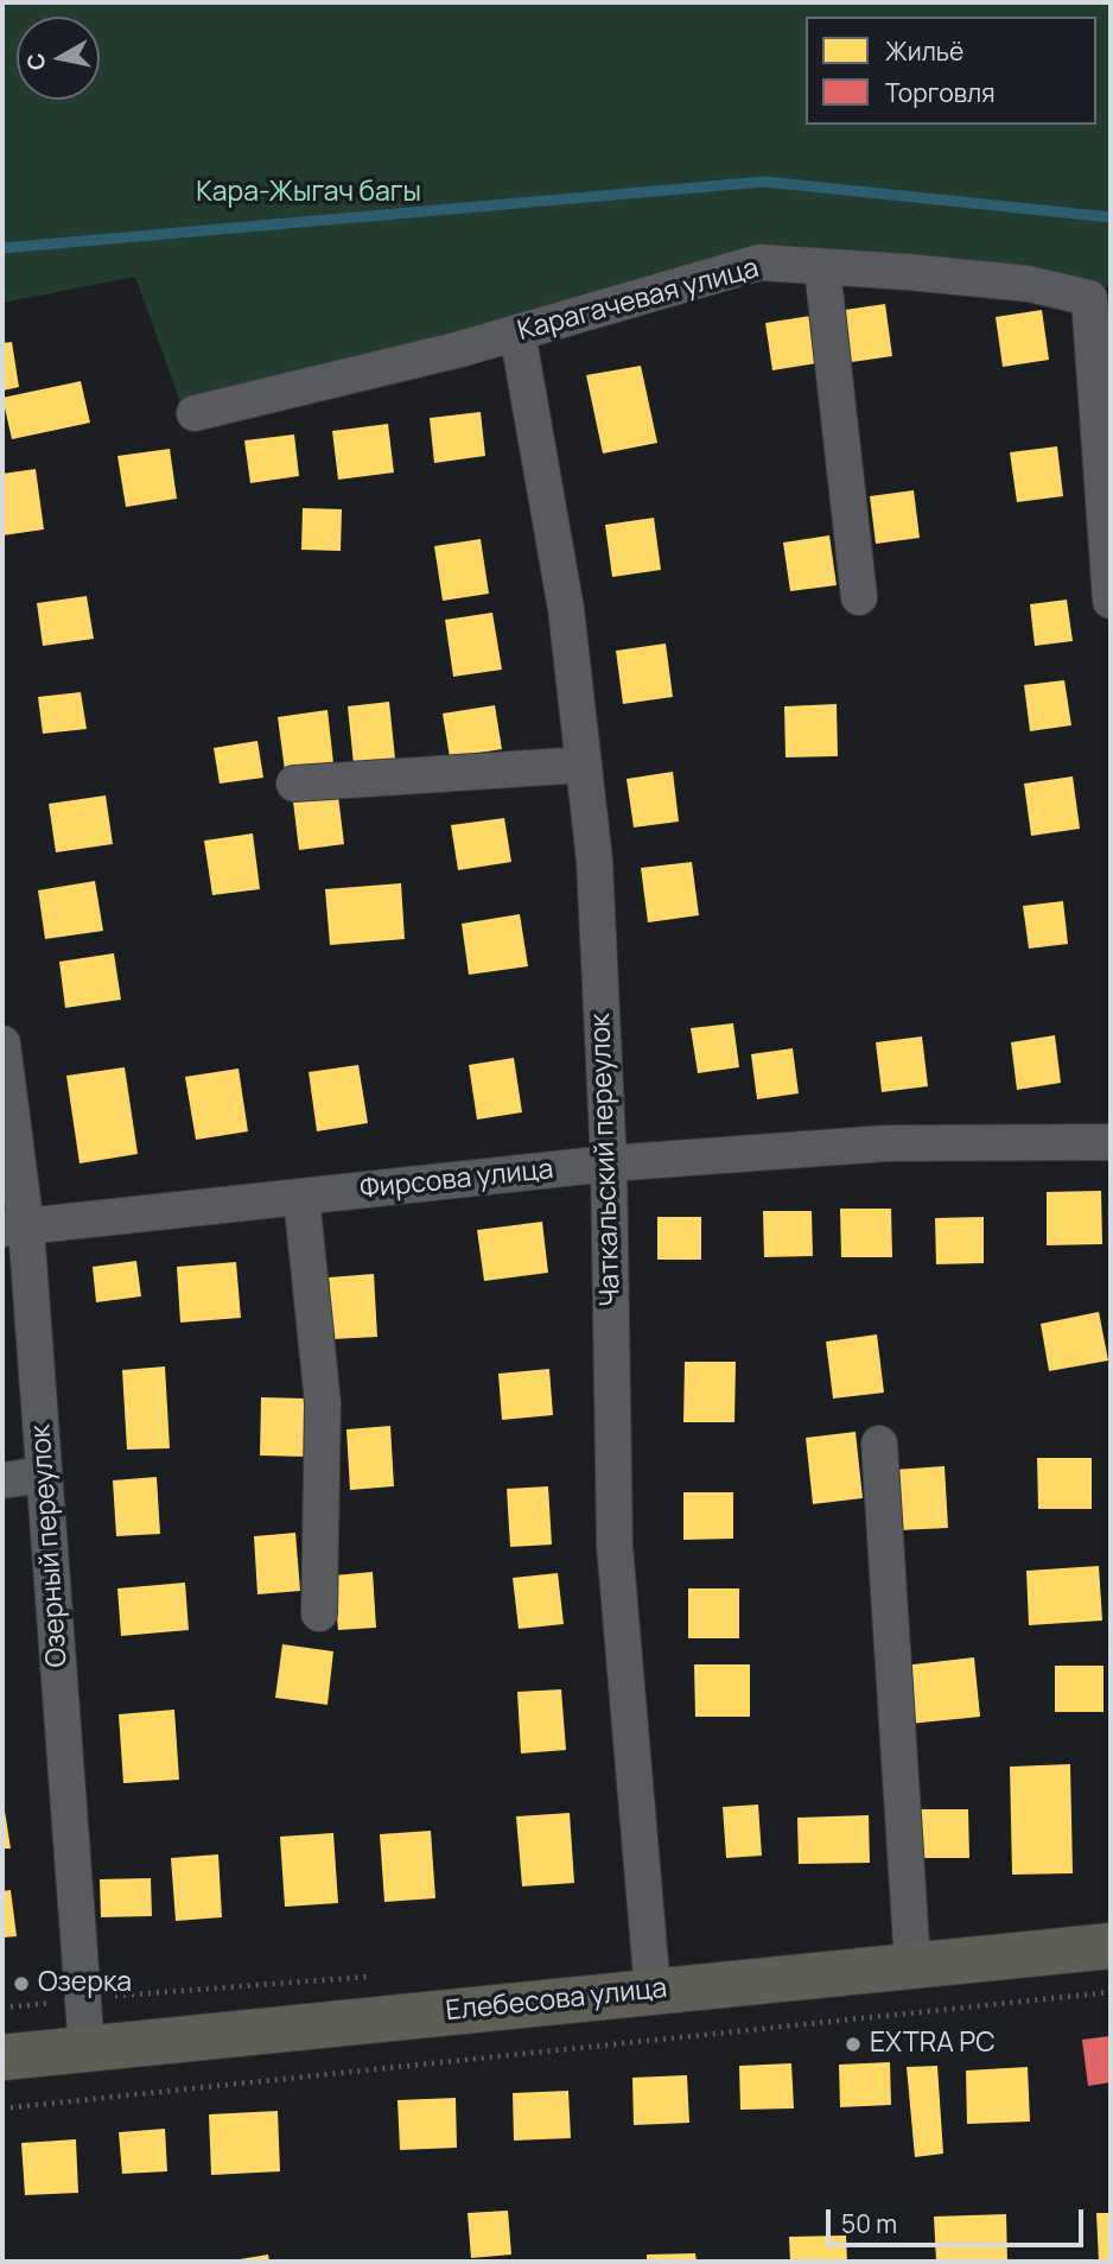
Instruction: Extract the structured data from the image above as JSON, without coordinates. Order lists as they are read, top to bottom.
{
  "streets": {
    "main road": ["Елебесова улица"],
    "street": [
      "Карагачевая улица",
      "Чаткальский переулок",
      "Фирсова улица",
      "Озерный переулок"
    ]
  },
  "crossings": [
    ["Карагачевая улица", "Чаткальский переулок"],
    ["Чаткальский переулок", "Фирсова улица"],
    ["Чаткальский переулок", "Елебесова улица"],
    ["Фирсова улица", "Озерный переулок"],
    ["Озерный переулок", "Елебесова улица"]
  ],
  "parks": ["Кара-Жыгач багы"],
  "places": ["Озерка", "EXTRA PC"],
  "legend": ["Жильё", "Торговля"],
  "scale_bar": "50 m",
  "north": "left"
}
